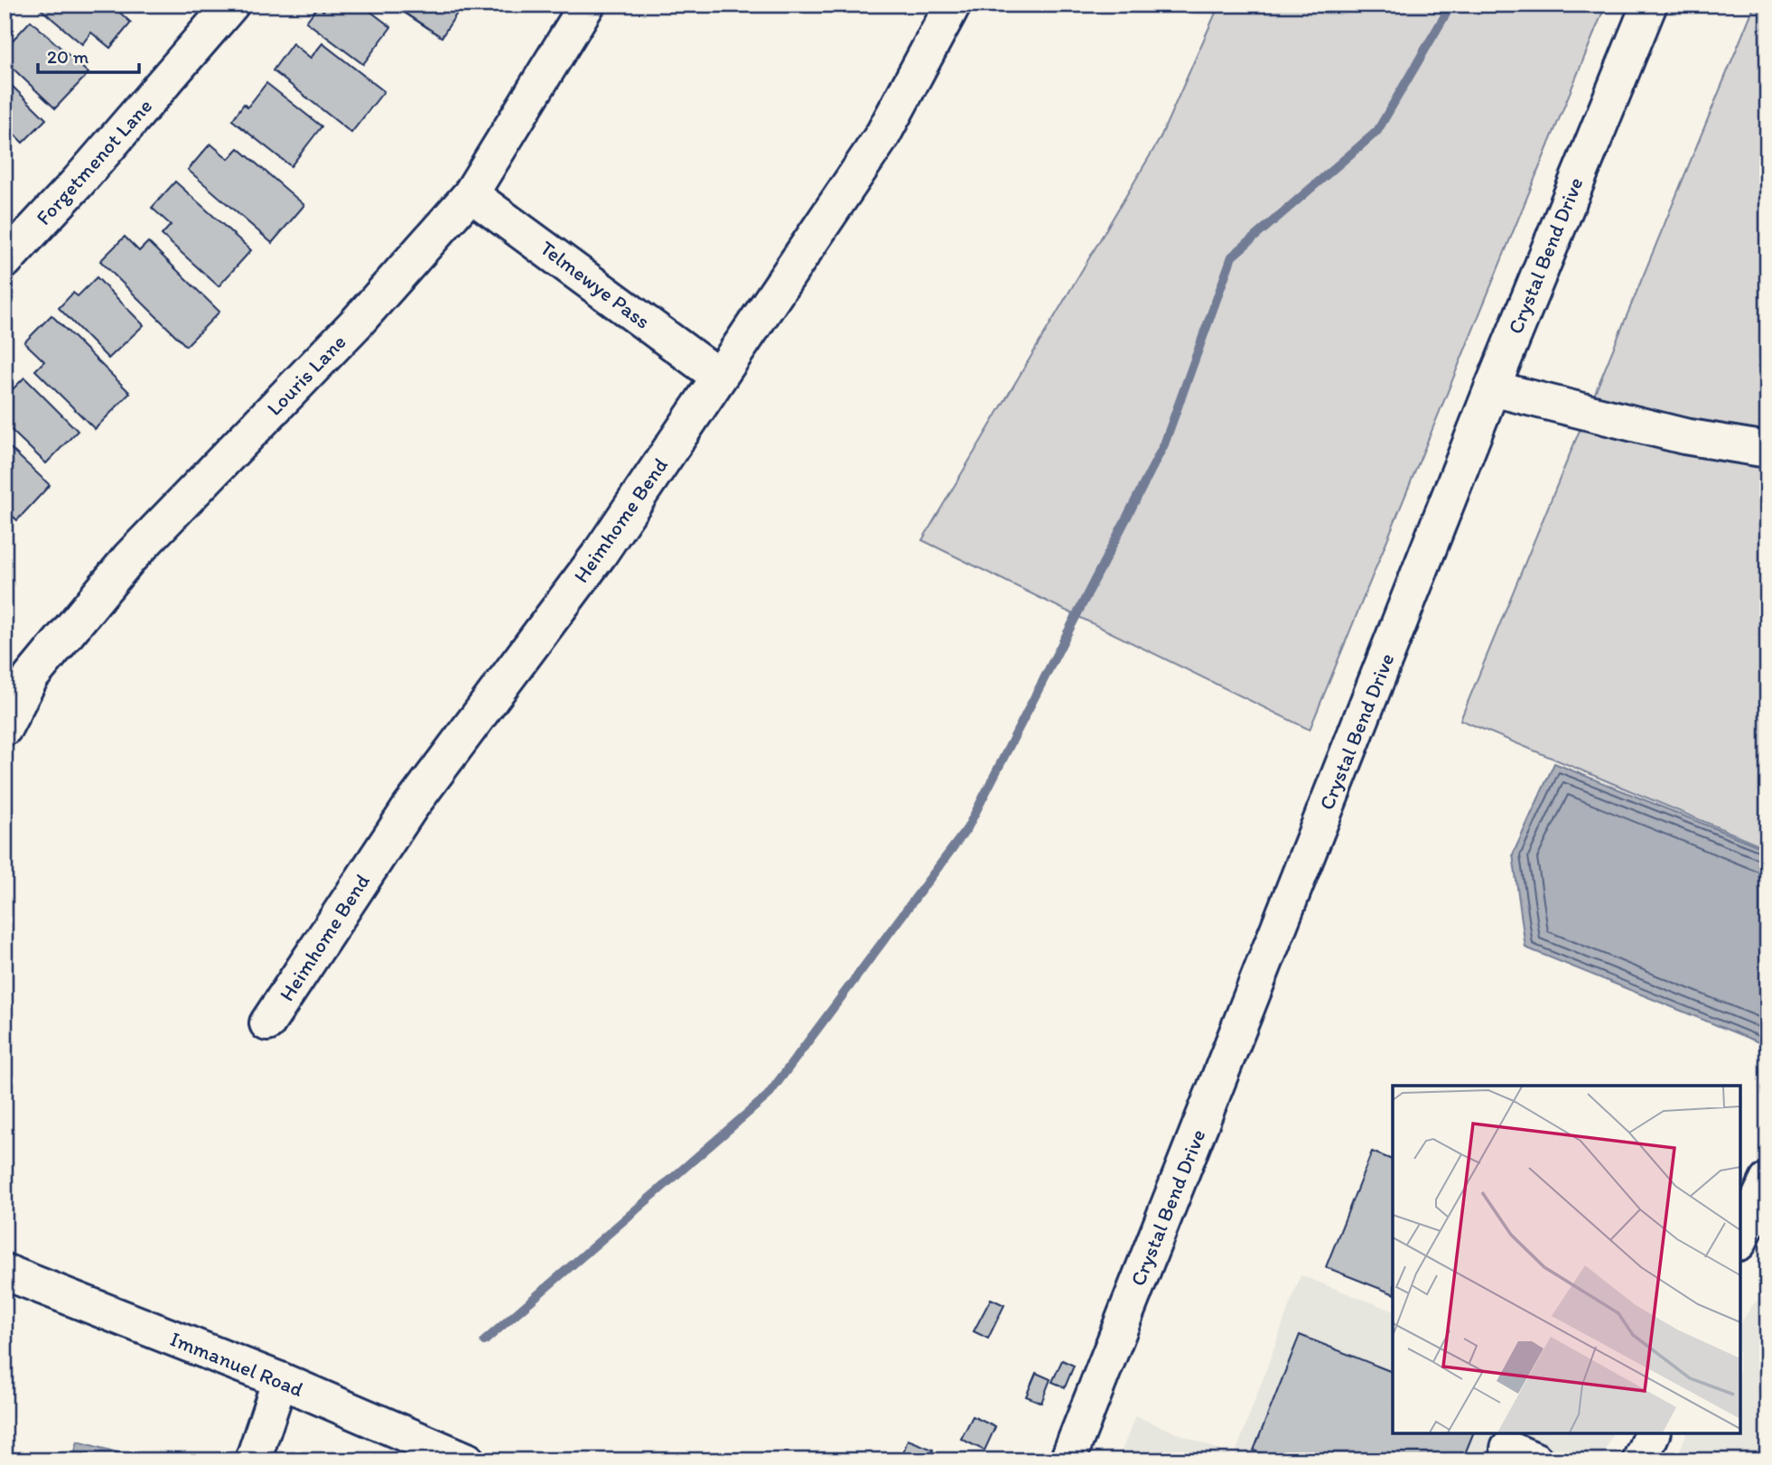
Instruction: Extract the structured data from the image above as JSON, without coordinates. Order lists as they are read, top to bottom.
{
  "streets": {
    "street": [
      "Forgetmenot Lane",
      "Crystal Bend Drive",
      "Telmewye Pass",
      "Louris Lane",
      "Heimhome Bend",
      "Immanuel Road"
    ]
  },
  "crossings": [
    ["Telmewye Pass", "Louris Lane"],
    ["Telmewye Pass", "Heimhome Bend"]
  ],
  "scale_bar": "20 m"
}
